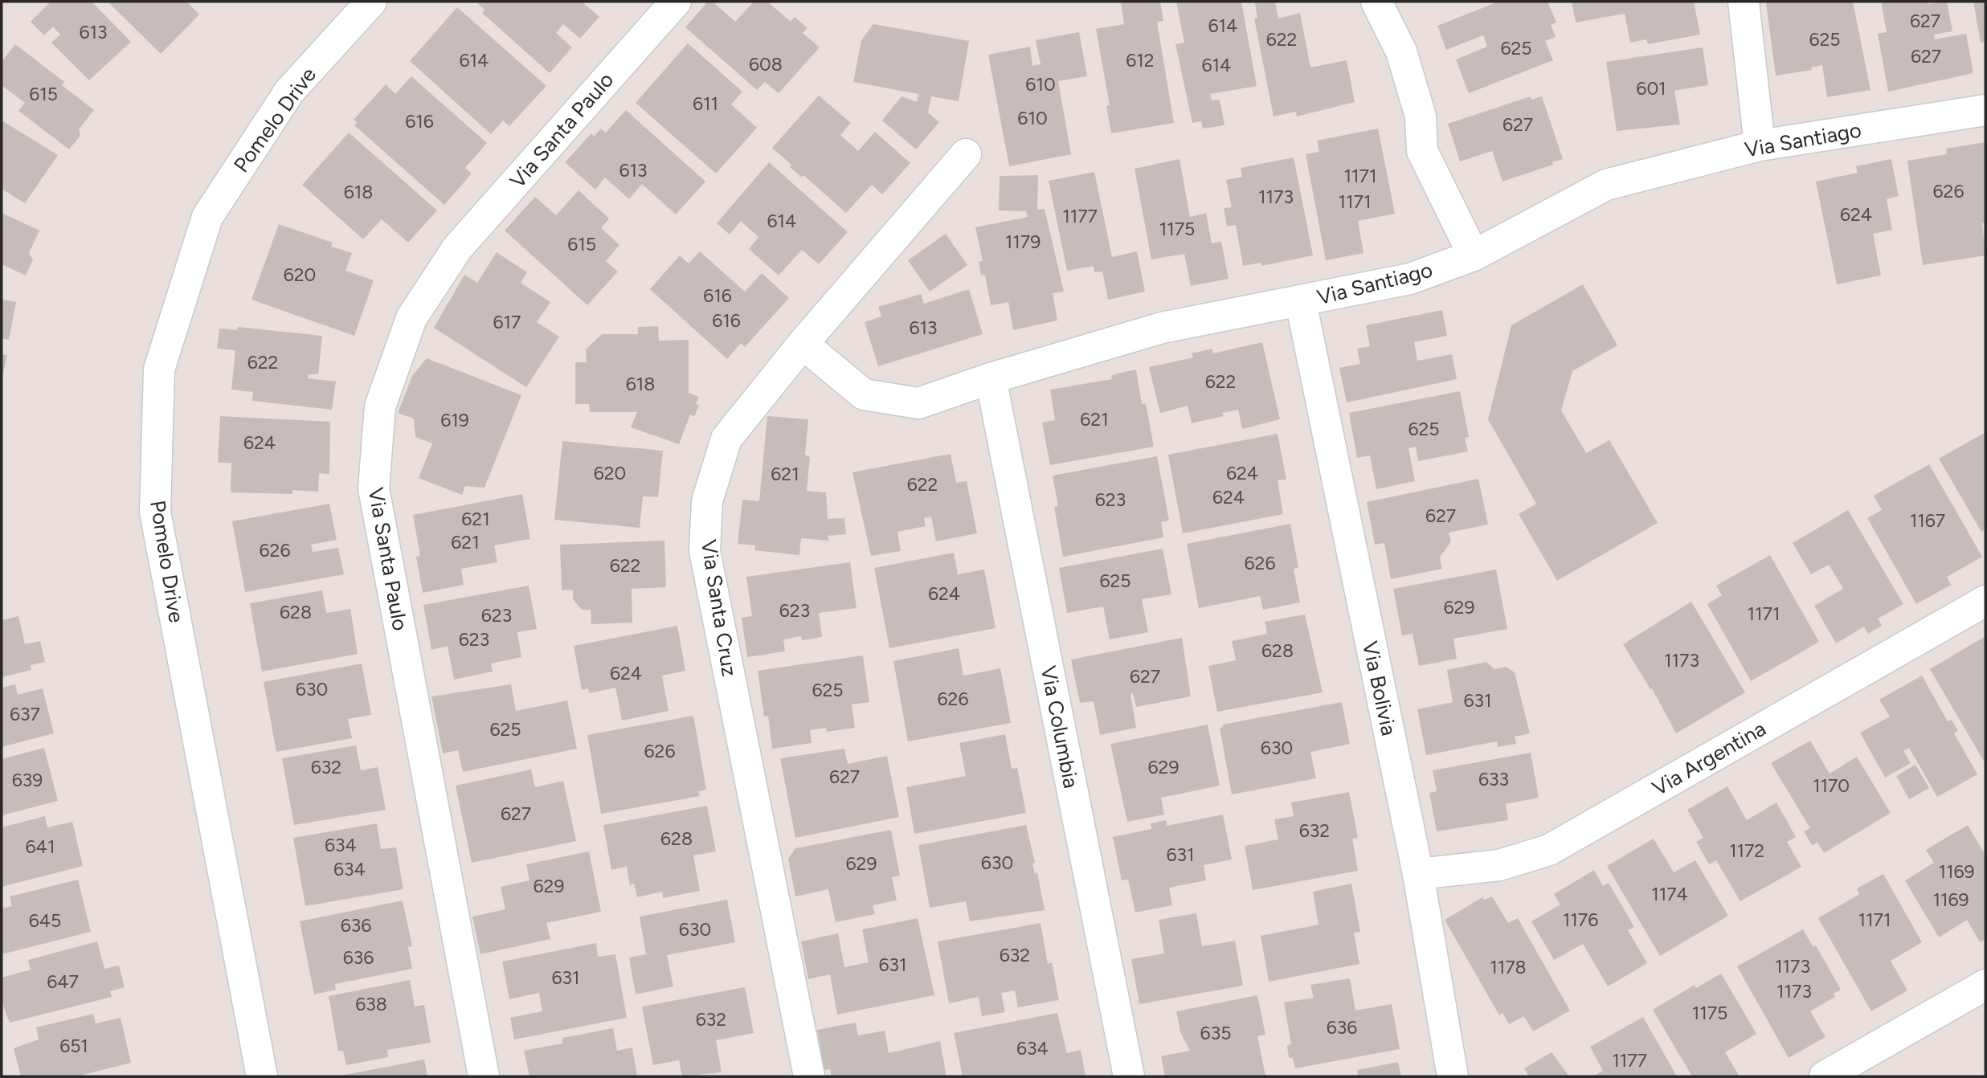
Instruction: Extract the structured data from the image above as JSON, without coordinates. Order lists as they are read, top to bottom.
{
  "streets": {
    "street": [
      "Pomelo Drive",
      "Via Santa Paulo",
      "Via Santiago",
      "Via Santa Cruz",
      "Via Bolivia",
      "Via Columbia",
      "Via Argentina"
    ]
  },
  "crossings": [
    ["Via Santiago", "Via Santa Cruz"],
    ["Via Santiago", "Via Bolivia"],
    ["Via Santiago", "Via Columbia"],
    ["Via Bolivia", "Via Argentina"]
  ],
  "house_numbers": [
    "627",
    "614",
    "613",
    "622",
    "625",
    "625",
    "627",
    "614",
    "612",
    "608",
    "614",
    "610",
    "601",
    "615",
    "611",
    "610",
    "616",
    "627",
    "613",
    "1171",
    "626",
    "618",
    "1173",
    "1171",
    "624",
    "1177",
    "614",
    "1175",
    "1179",
    "615",
    "620",
    "616",
    "616",
    "617",
    "613",
    "622",
    "622",
    "618",
    "621",
    "619",
    "625",
    "624",
    "620",
    "624",
    "621",
    "622",
    "624",
    "623",
    "627",
    "621",
    "1167",
    "621",
    "626",
    "626",
    "622",
    "625",
    "624",
    "629",
    "623",
    "628",
    "1171",
    "623",
    "623",
    "628",
    "1173",
    "624",
    "627",
    "630",
    "625",
    "626",
    "631",
    "637",
    "625",
    "630",
    "626",
    "632",
    "629",
    "627",
    "633",
    "639",
    "1170",
    "627",
    "632",
    "628",
    "634",
    "641",
    "1172",
    "631",
    "630",
    "629",
    "634",
    "1169",
    "629",
    "1174",
    "1169",
    "1176",
    "1171",
    "645",
    "636",
    "630",
    "632",
    "636",
    "631",
    "1173",
    "1178",
    "631",
    "647",
    "1173",
    "638",
    "1175",
    "632",
    "636",
    "635",
    "651",
    "634",
    "1177"
  ]
}
